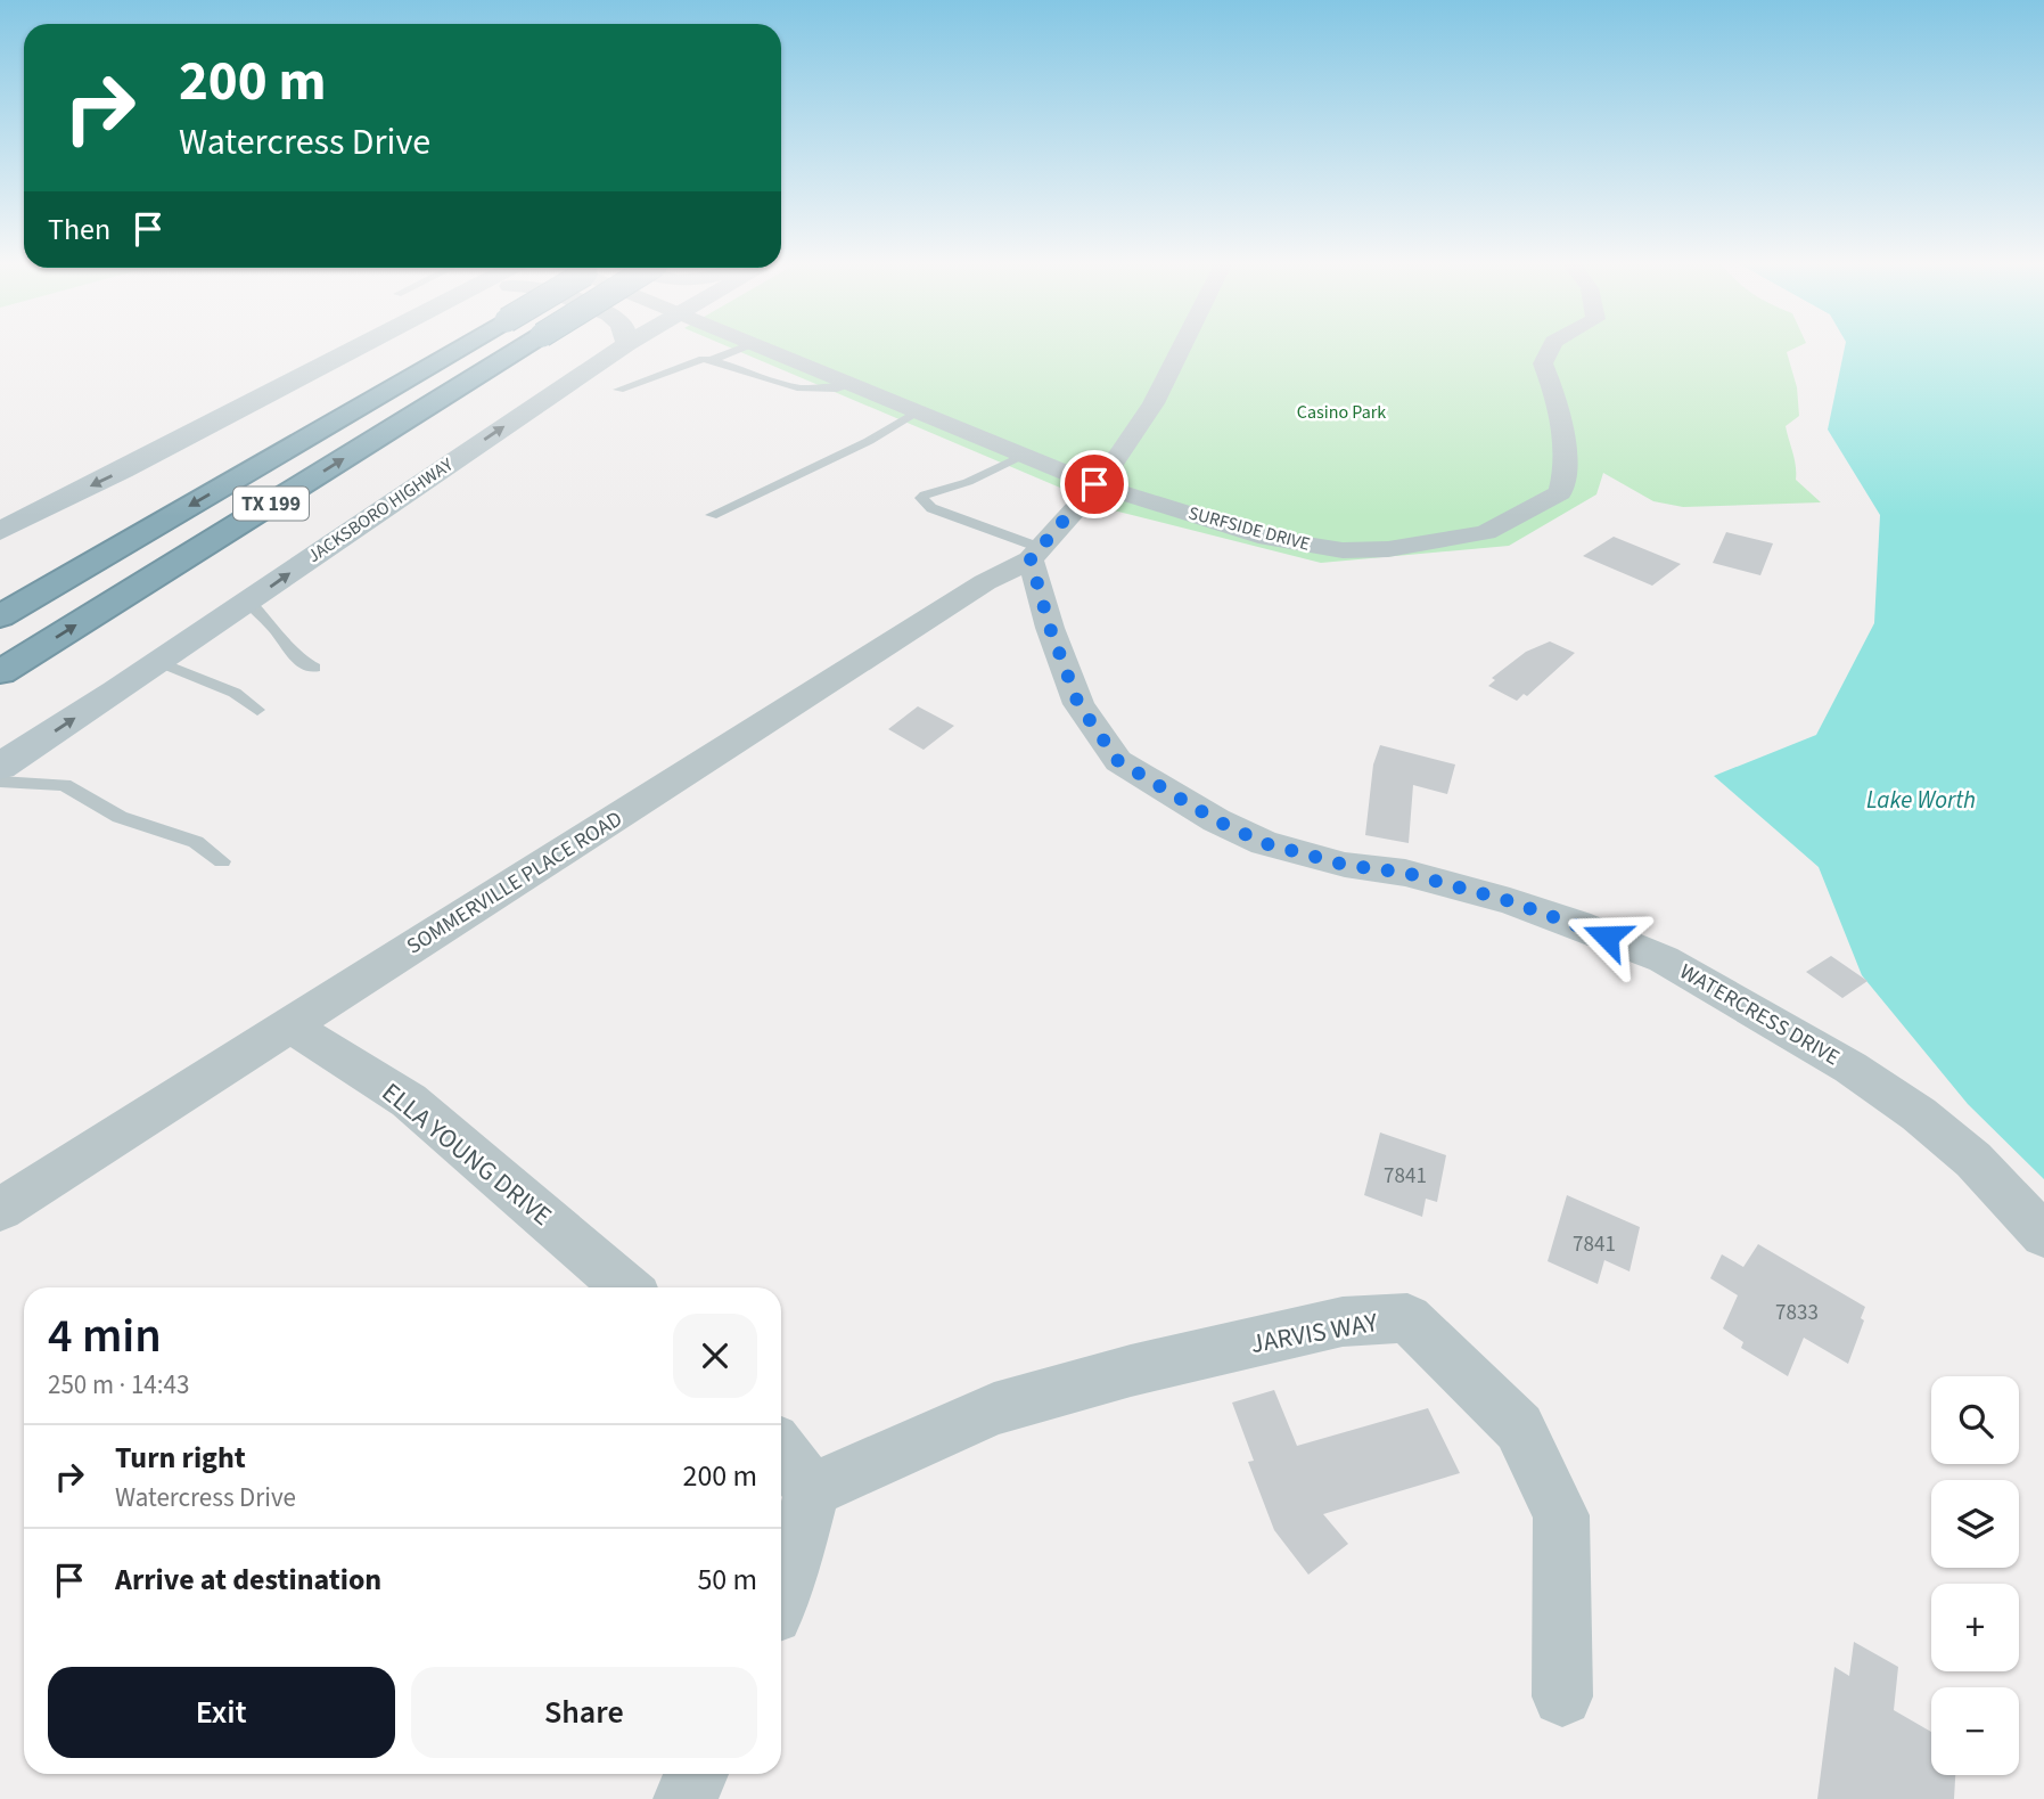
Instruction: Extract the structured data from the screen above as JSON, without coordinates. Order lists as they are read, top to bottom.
{
  "streets": {
    "highway": ["TX 199"],
    "main road": ["JACKSBORO HIGHWAY"],
    "street": [
      "SURFSIDE DRIVE",
      "SOMMERVILLE PLACE ROAD",
      "WATERCRESS DRIVE",
      "ELLA YOUNG DRIVE",
      "JARVIS WAY"
    ]
  },
  "crossings": [
    ["SOMMERVILLE PLACE ROAD", "WATERCRESS DRIVE"],
    ["SOMMERVILLE PLACE ROAD", "ELLA YOUNG DRIVE"]
  ],
  "water": ["Lake Worth"],
  "parks": ["Casino Park"],
  "house_numbers": ["7841", "7841", "7833"],
  "page": {
    "turn": ["200 m", "Watercress Drive"],
    "then": "Then",
    "heading": ["4 min", "250 m · 14:43"],
    "map_buttons": ["+", "−"],
    "list": [
      {
        "name": "Turn right",
        "note": "Watercress Drive",
        "value": "200 m"
      },
      {
        "name": "Arrive at destination",
        "value": "50 m"
      }
    ],
    "buttons": ["Exit", "Share"]
  }
}
